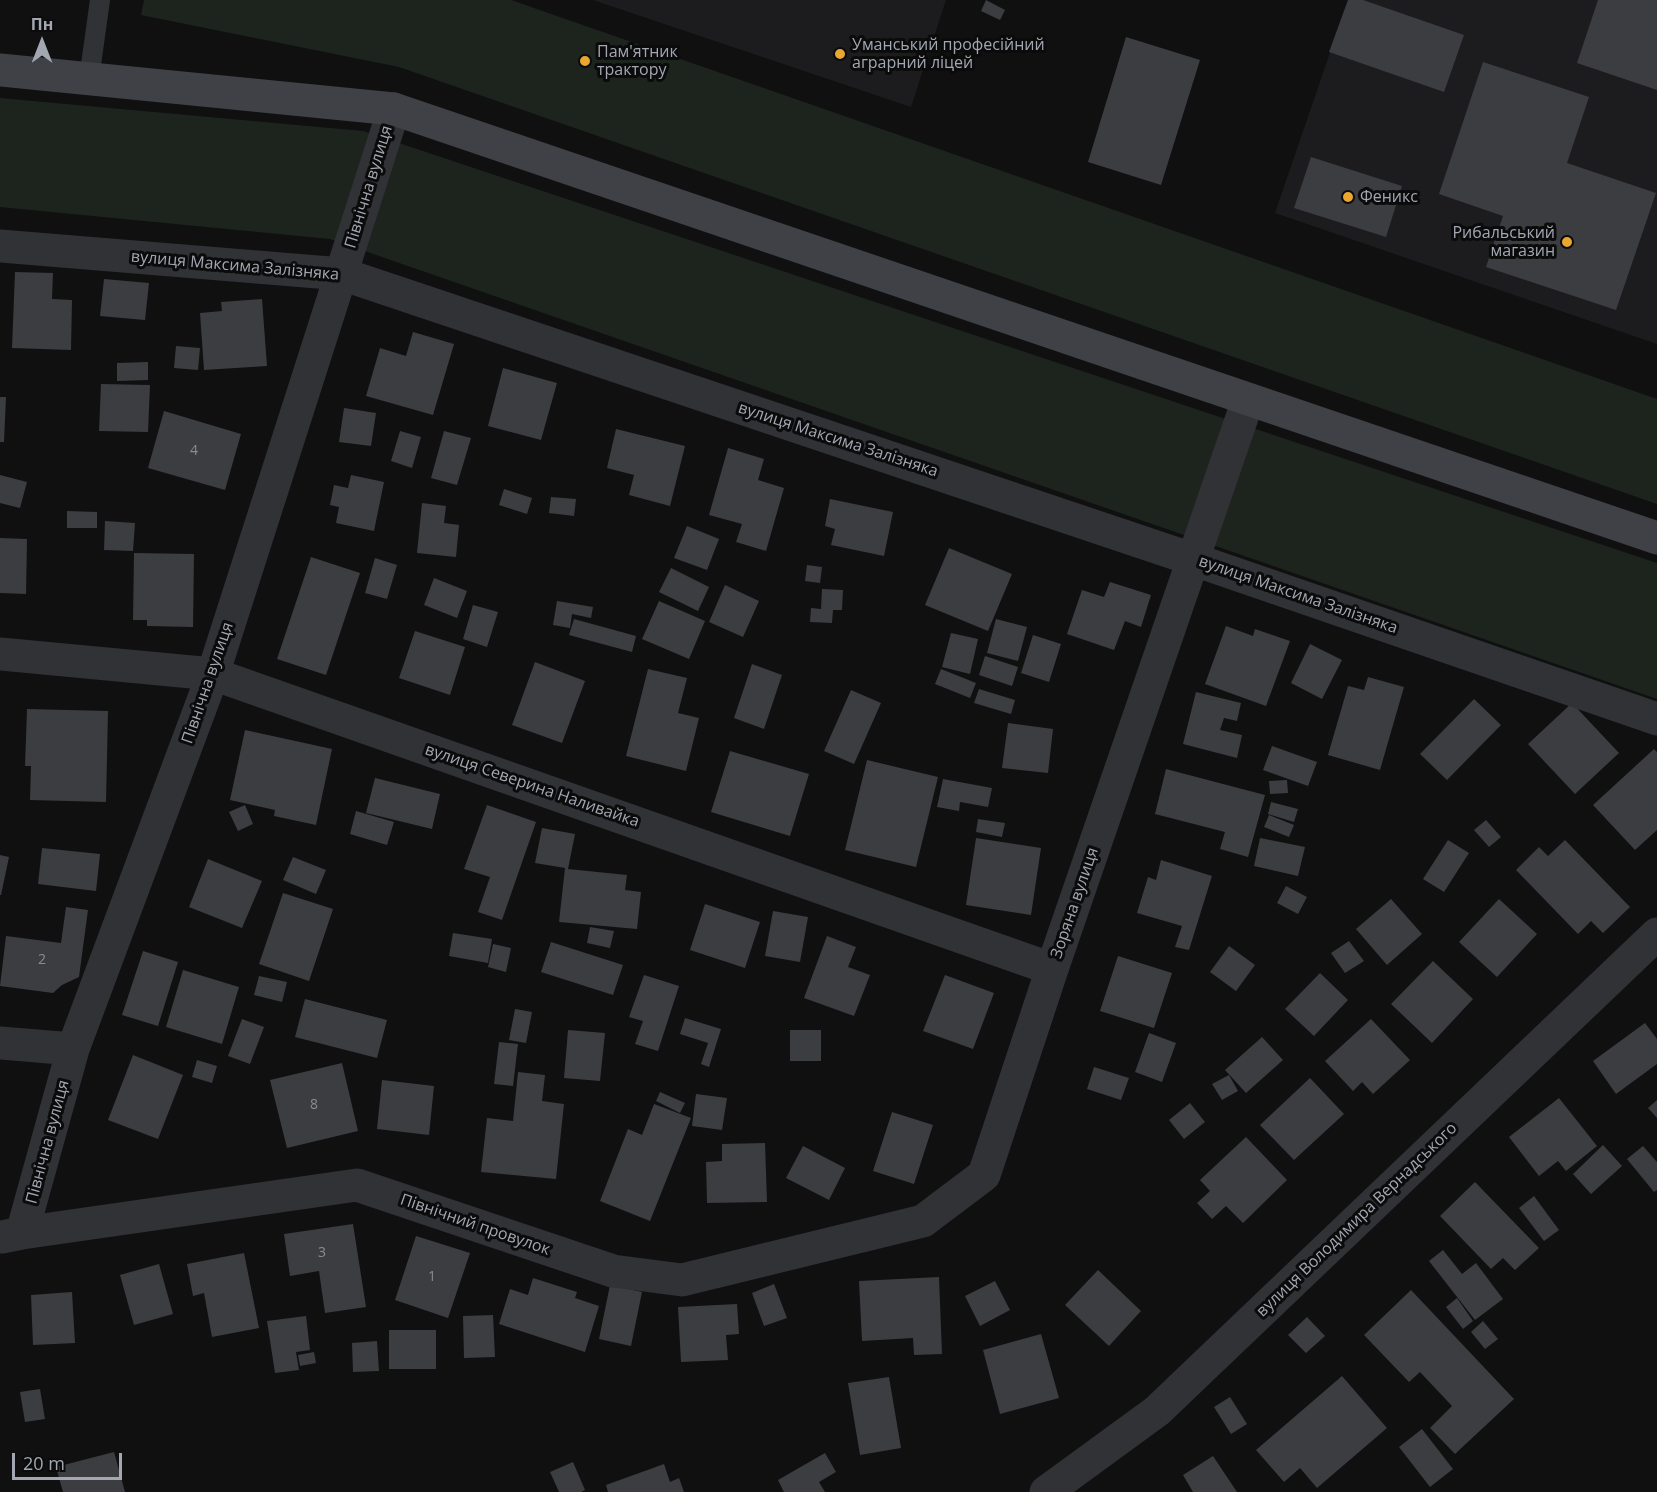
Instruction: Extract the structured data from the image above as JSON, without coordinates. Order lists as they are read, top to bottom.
{
  "streets": {
    "street": [
      "Північна вулиця",
      "вулиця Максима Залізняка",
      "вулиця Северина Наливайка",
      "Зоряна вулиця",
      "вулиця Володимира Вернадського",
      "Північний провулок"
    ]
  },
  "crossings": [
    ["Північна вулиця", "вулиця Максима Залізняка"],
    ["Північна вулиця", "вулиця Северина Наливайка"],
    ["Північна вулиця", "Північний провулок"],
    ["вулиця Максима Залізняка", "Зоряна вулиця"],
    ["вулиця Северина Наливайка", "Зоряна вулиця"],
    ["Зоряна вулиця", "Північний провулок"]
  ],
  "places": [
    "Уманський професійний аграрний ліцей",
    "Пам'ятник трактору",
    "Феникс",
    "Рибальський магазин"
  ],
  "house_numbers": [
    "4",
    "2",
    "8",
    "3",
    "1"
  ],
  "scale_bar": "20 m",
  "north": "top"
}
